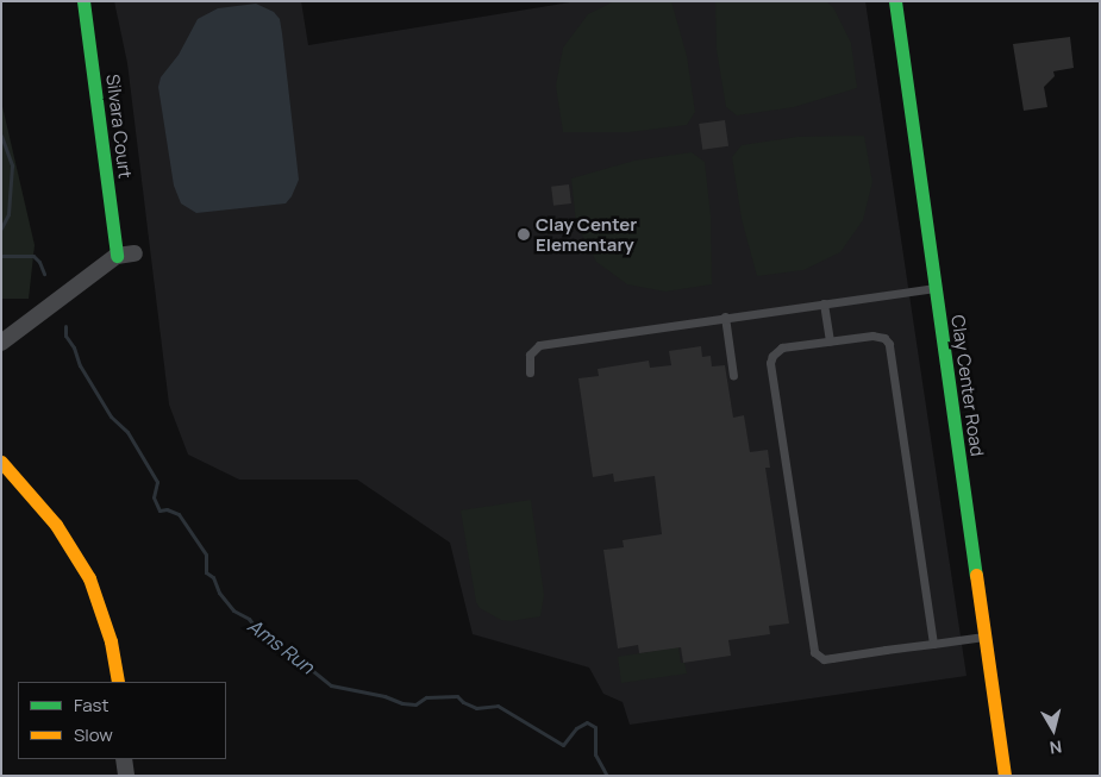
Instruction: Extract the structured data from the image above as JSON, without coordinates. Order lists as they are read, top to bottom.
{
  "streets": {
    "street": ["Silvara Court", "Clay Center Road"]
  },
  "water": ["Ams Run"],
  "places": ["Clay Center Elementary"],
  "legend": ["Fast", "Slow"],
  "north": "bottom"
}
